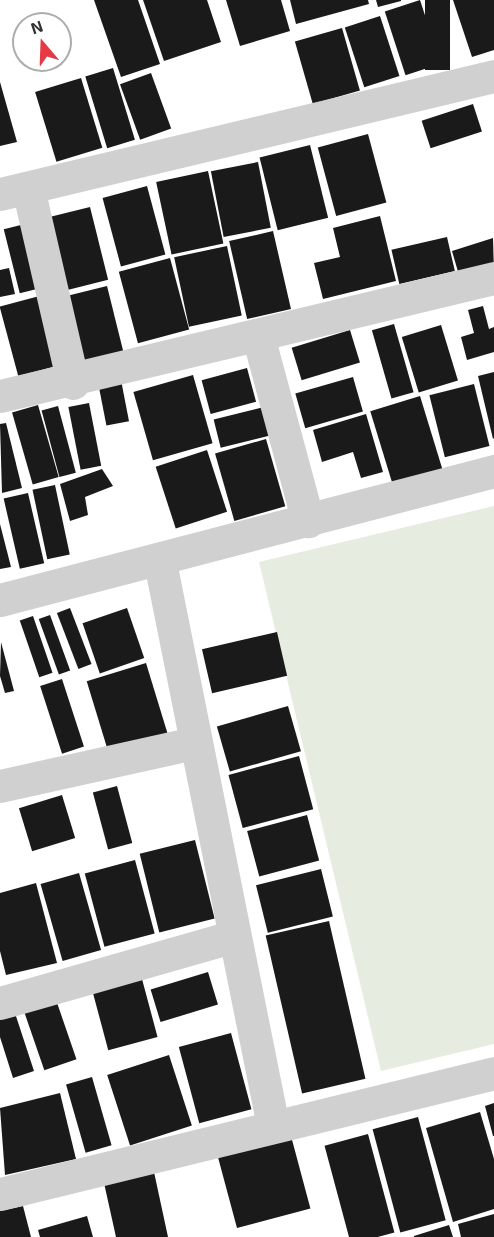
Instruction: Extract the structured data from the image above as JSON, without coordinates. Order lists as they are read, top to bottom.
{
  "north": "top"
}
